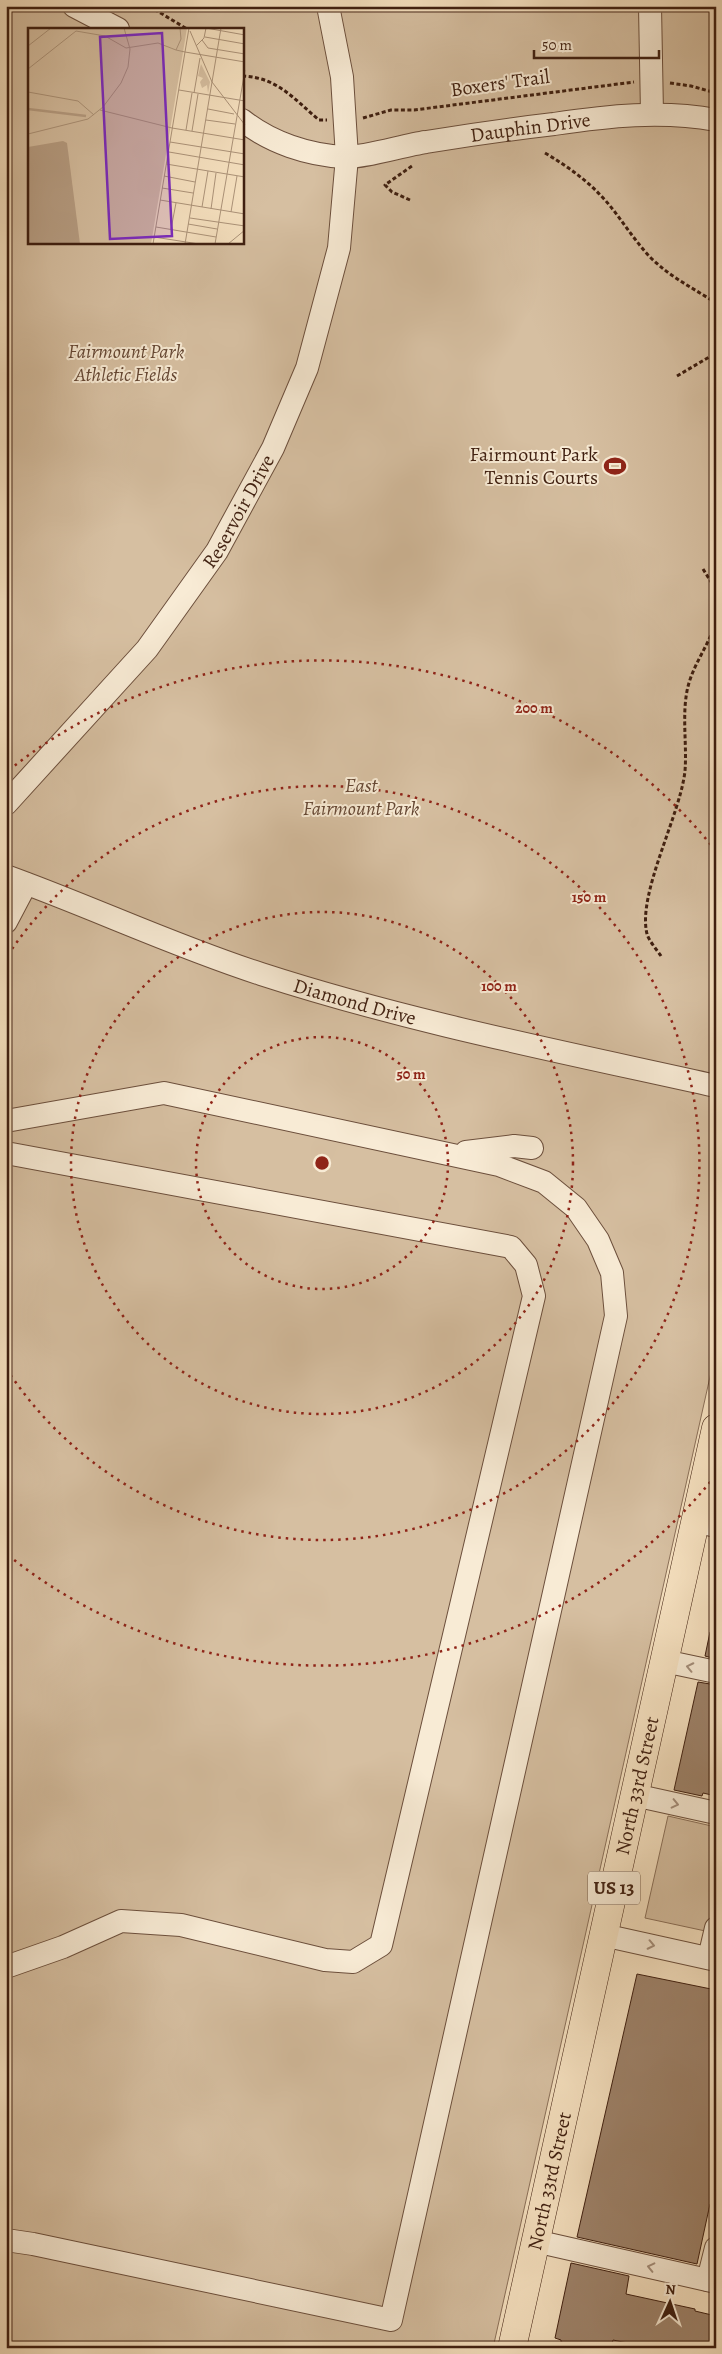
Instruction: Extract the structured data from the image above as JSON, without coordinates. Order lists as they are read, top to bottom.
{
  "streets": {
    "main road": ["North 33rd Street", "US 13"],
    "street": ["Dauphin Drive", "Reservoir Drive", "Diamond Drive"],
    "path": ["Boxers' Trail"]
  },
  "crossings": [
    ["Dauphin Drive", "Reservoir Drive"]
  ],
  "parks": ["Fairmount Park Athletic Fields", "East Fairmount Park"],
  "places": {
    "sports": ["Fairmount Park Tennis Courts"]
  },
  "scale_bar": "50 m",
  "north": "top",
  "rings": [
    "200 m",
    "150 m",
    "100 m",
    "50 m"
  ]
}
